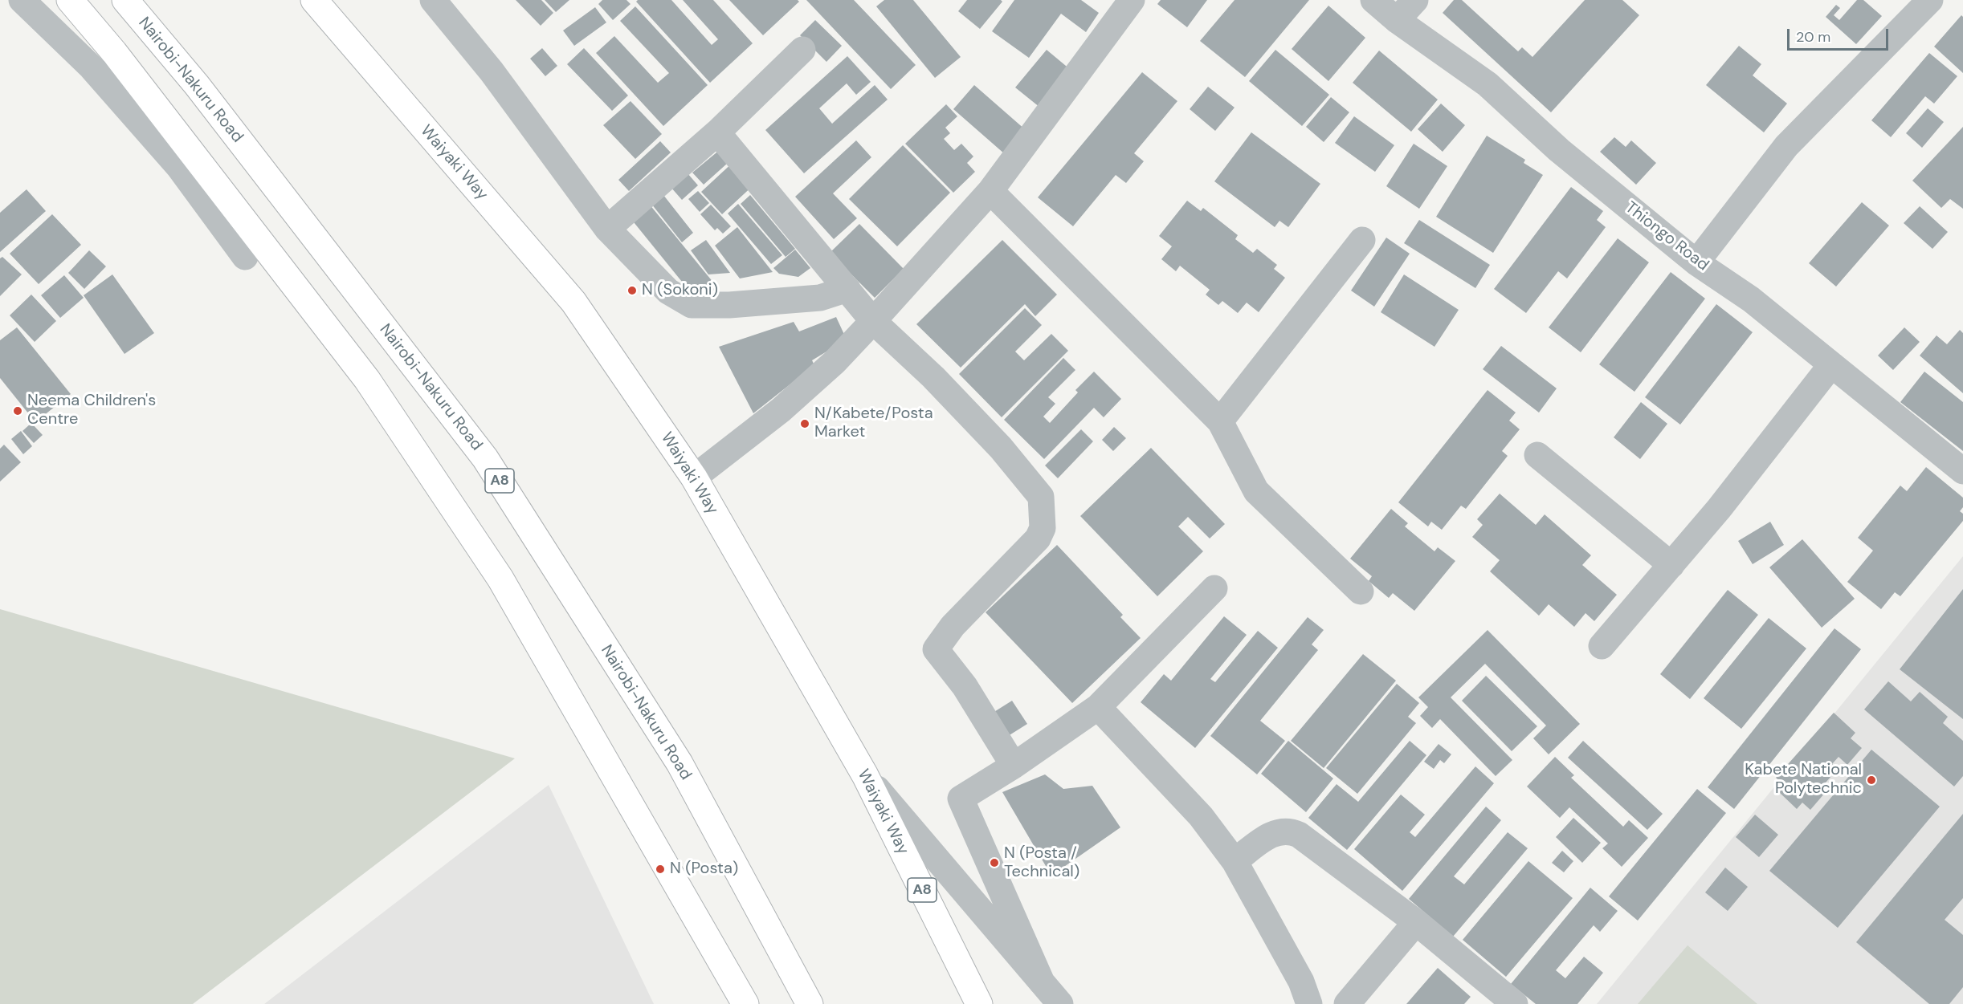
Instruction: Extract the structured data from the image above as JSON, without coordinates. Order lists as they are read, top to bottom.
{
  "streets": {
    "highway": ["Nairobi-Nakuru Road", "Waiyaki Way", "A8"],
    "street": ["Thiongo Road"]
  },
  "places": [
    "N (Sokoni)",
    "Neema Children's Centre",
    "N/Kabete/Posta Market",
    "Kabete National Polytechnic",
    "N (Posta / Technical)",
    "N (Posta)"
  ],
  "scale_bar": "20 m"
}
